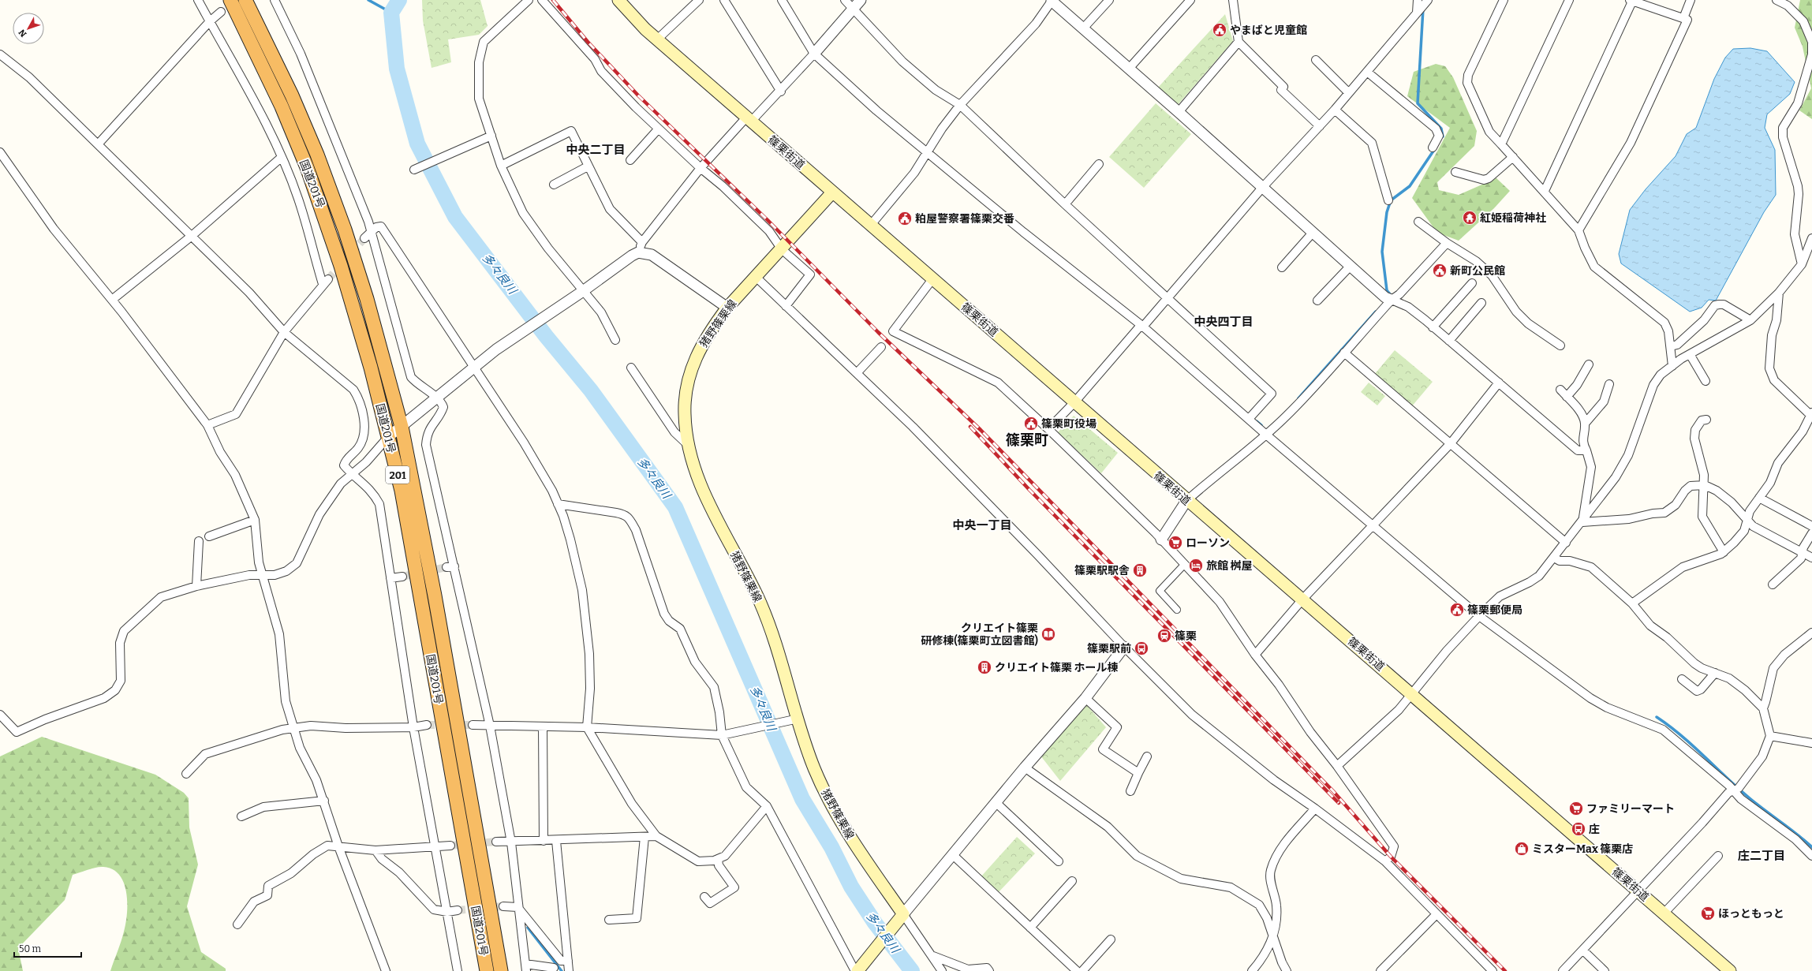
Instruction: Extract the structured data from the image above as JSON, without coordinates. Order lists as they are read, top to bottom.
{
  "streets": {
    "highway": ["国道201号", "201"],
    "main road": ["篠栗街道", "猪野篠栗線"]
  },
  "crossings": [
    ["篠栗街道", "猪野篠栗線"]
  ],
  "districts": [
    "中央二丁目",
    "中央四丁目",
    "篠栗町",
    "中央一丁目",
    "庄二丁目"
  ],
  "water": ["多々良川"],
  "places": {
    "public building": [
      "やまばと児童館",
      "粕屋警察署篠栗交番",
      "新町公民館",
      "篠栗町役場",
      "篠栗郵便局"
    ],
    "temple": ["紅姫稲荷神社"],
    "supermarket": ["ローソン", "ファミリーマート", "ほっともっと"],
    "hotel": ["旅館 桝屋"],
    "building": ["篠栗駅駅舎", "クリエイト篠栗 ホール棟"],
    "library": ["クリエイト篠栗 研修棟(篠栗町立図書館)"],
    "station": ["篠栗"],
    "bus stop": ["篠栗駅前", "庄"],
    "shop": ["ミスターMax 篠栗店"]
  },
  "scale_bar": "50 m",
  "north": "bottom left"
}
